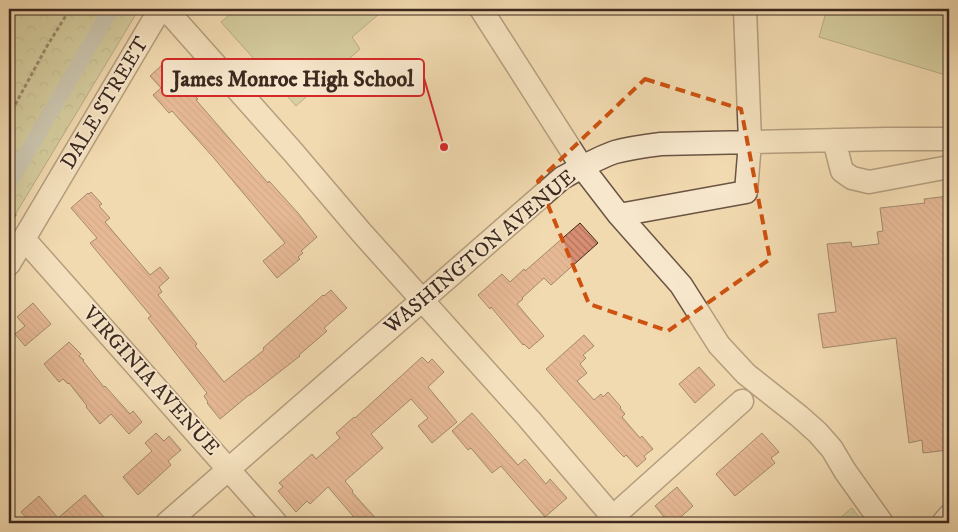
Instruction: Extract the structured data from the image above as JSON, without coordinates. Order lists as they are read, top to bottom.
{
  "streets": {
    "street": ["DALE STREET", "WASHINGTON AVENUE", "VIRGINIA AVENUE"]
  },
  "crossings": [
    ["DALE STREET", "WASHINGTON AVENUE"],
    ["DALE STREET", "VIRGINIA AVENUE"],
    ["WASHINGTON AVENUE", "VIRGINIA AVENUE"]
  ],
  "places": ["James Monroe High School"]
}
